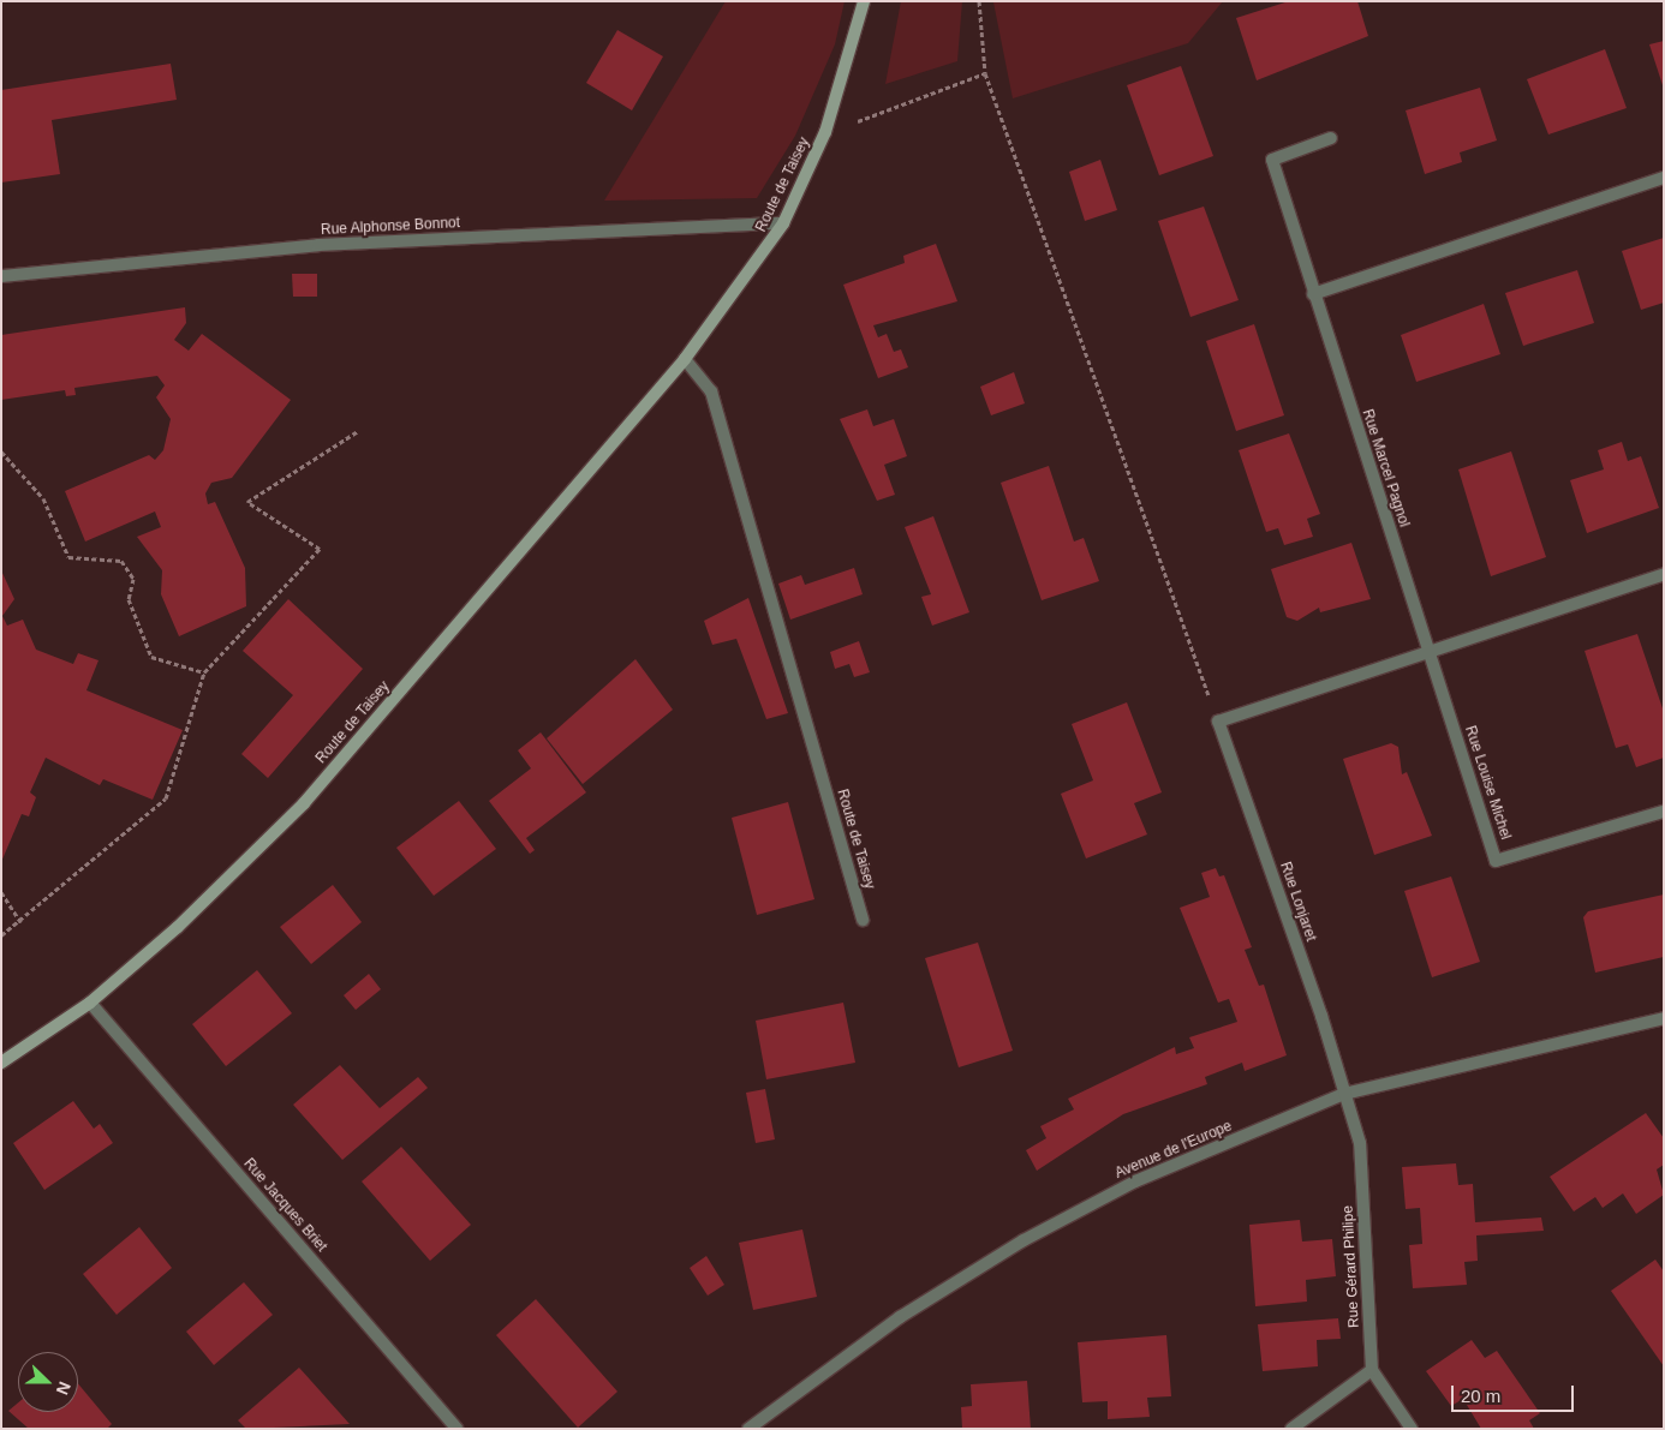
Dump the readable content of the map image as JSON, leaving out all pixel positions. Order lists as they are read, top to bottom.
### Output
{
  "streets": {
    "street": [
      "Route de Taisey",
      "Rue Alphonse Bonnot",
      "Rue Marcel Pagnol",
      "Rue Louise Michel",
      "Rue Lonjaret",
      "Avenue de l'Europe",
      "Rue Jacques Briet",
      "Rue Gérard Philipe"
    ]
  },
  "crossings": [
    ["Route de Taisey", "Rue Alphonse Bonnot"],
    ["Route de Taisey", "Rue Jacques Briet"],
    ["Rue Marcel Pagnol", "Rue Louise Michel"],
    ["Rue Lonjaret", "Avenue de l'Europe"],
    ["Rue Lonjaret", "Rue Gérard Philipe"],
    ["Avenue de l'Europe", "Rue Gérard Philipe"]
  ],
  "scale_bar": "20 m",
  "north": "right"
}
